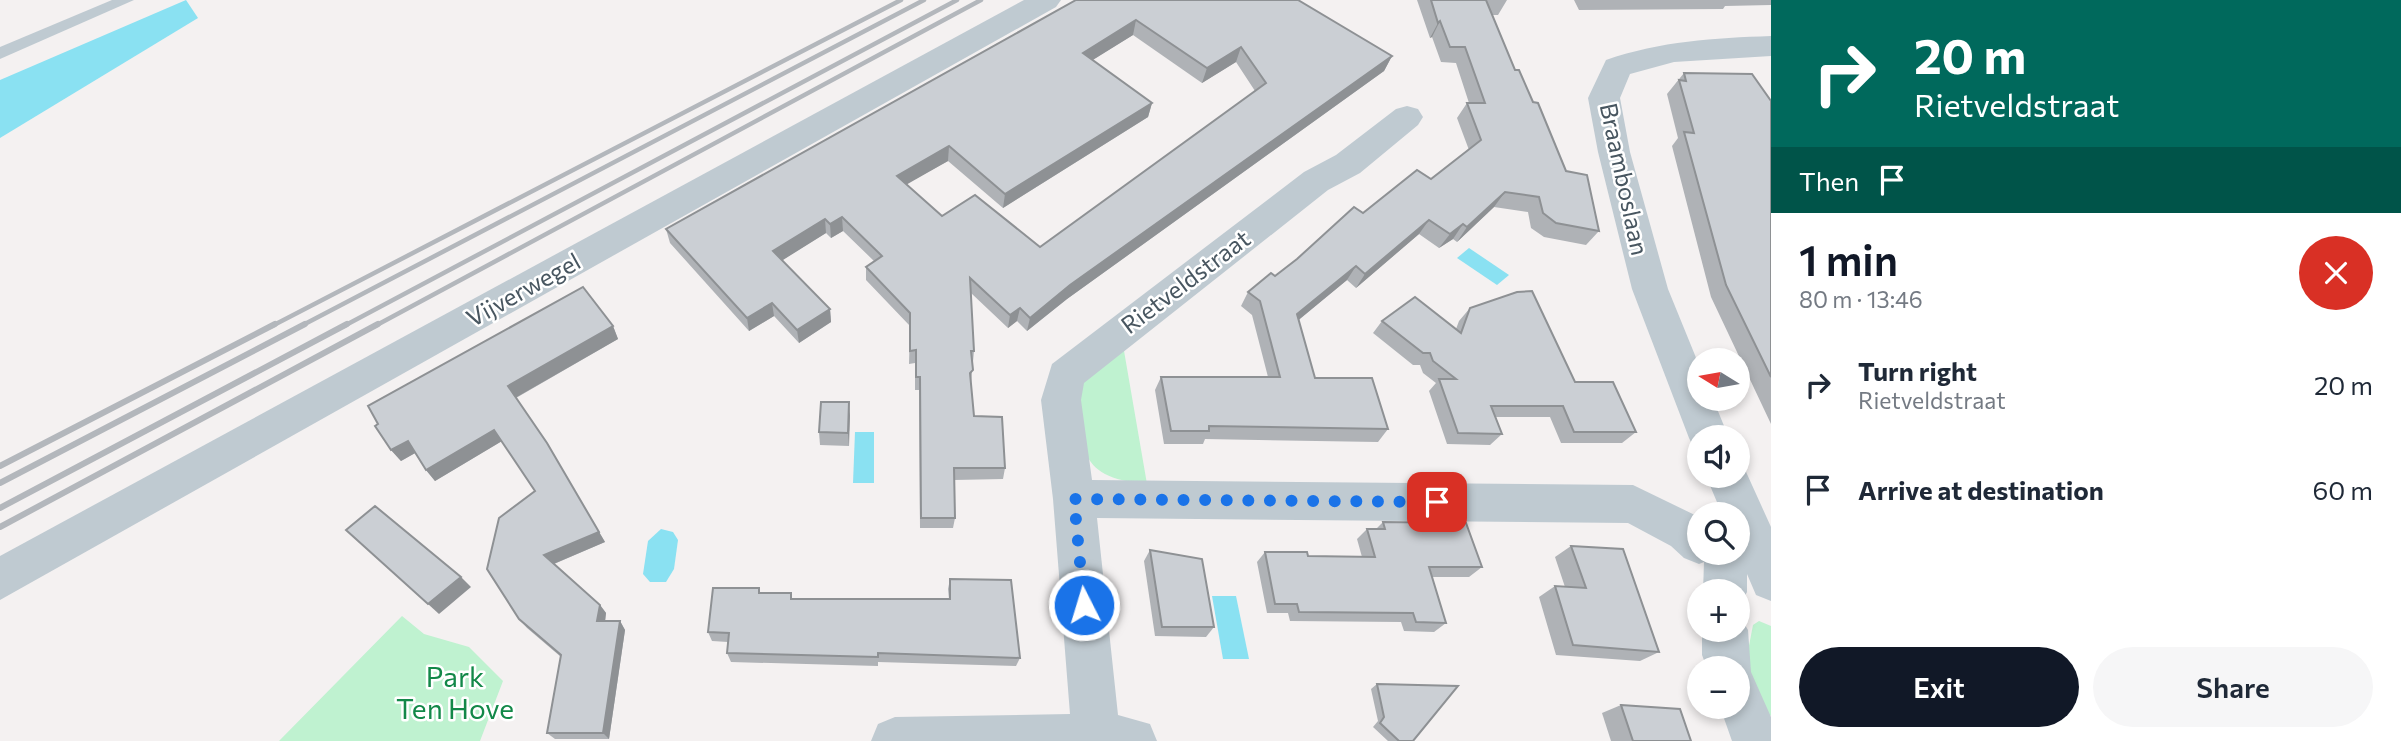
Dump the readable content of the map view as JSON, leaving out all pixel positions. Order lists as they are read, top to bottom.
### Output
{
  "streets": {
    "street": ["Braamboslaan", "Rietveldstraat", "Vijverwegel"]
  },
  "parks": ["Park Ten Hove"],
  "north": "left",
  "page": {
    "turn": ["20 m", "Rietveldstraat"],
    "then": "Then",
    "heading": ["1 min", "80 m · 13:46"],
    "list": [
      {
        "name": "Turn right",
        "note": "Rietveldstraat",
        "value": "20 m"
      },
      {
        "name": "Arrive at destination",
        "value": "60 m"
      }
    ],
    "map_buttons": ["+", "−"],
    "buttons": ["Exit", "Share"]
  }
}
